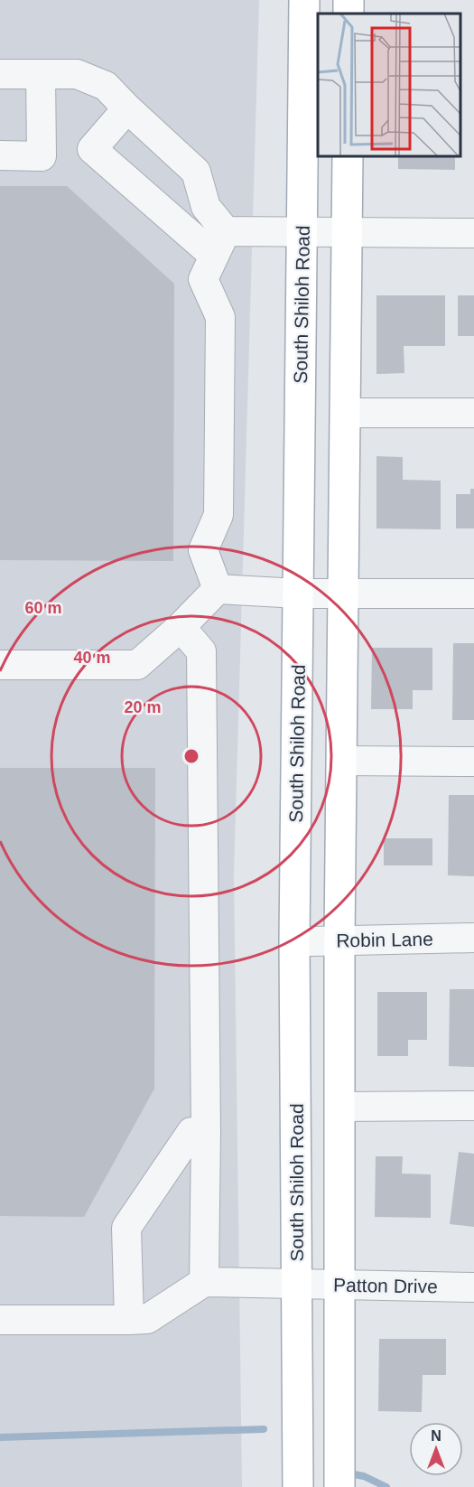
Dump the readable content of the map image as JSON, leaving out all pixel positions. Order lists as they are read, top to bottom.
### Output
{
  "streets": {
    "main road": ["South Shiloh Road"],
    "street": ["Robin Lane", "Patton Drive"]
  },
  "crossings": [
    ["South Shiloh Road", "Robin Lane"],
    ["South Shiloh Road", "Patton Drive"]
  ],
  "north": "top",
  "rings": ["60 m", "40 m", "20 m"]
}
